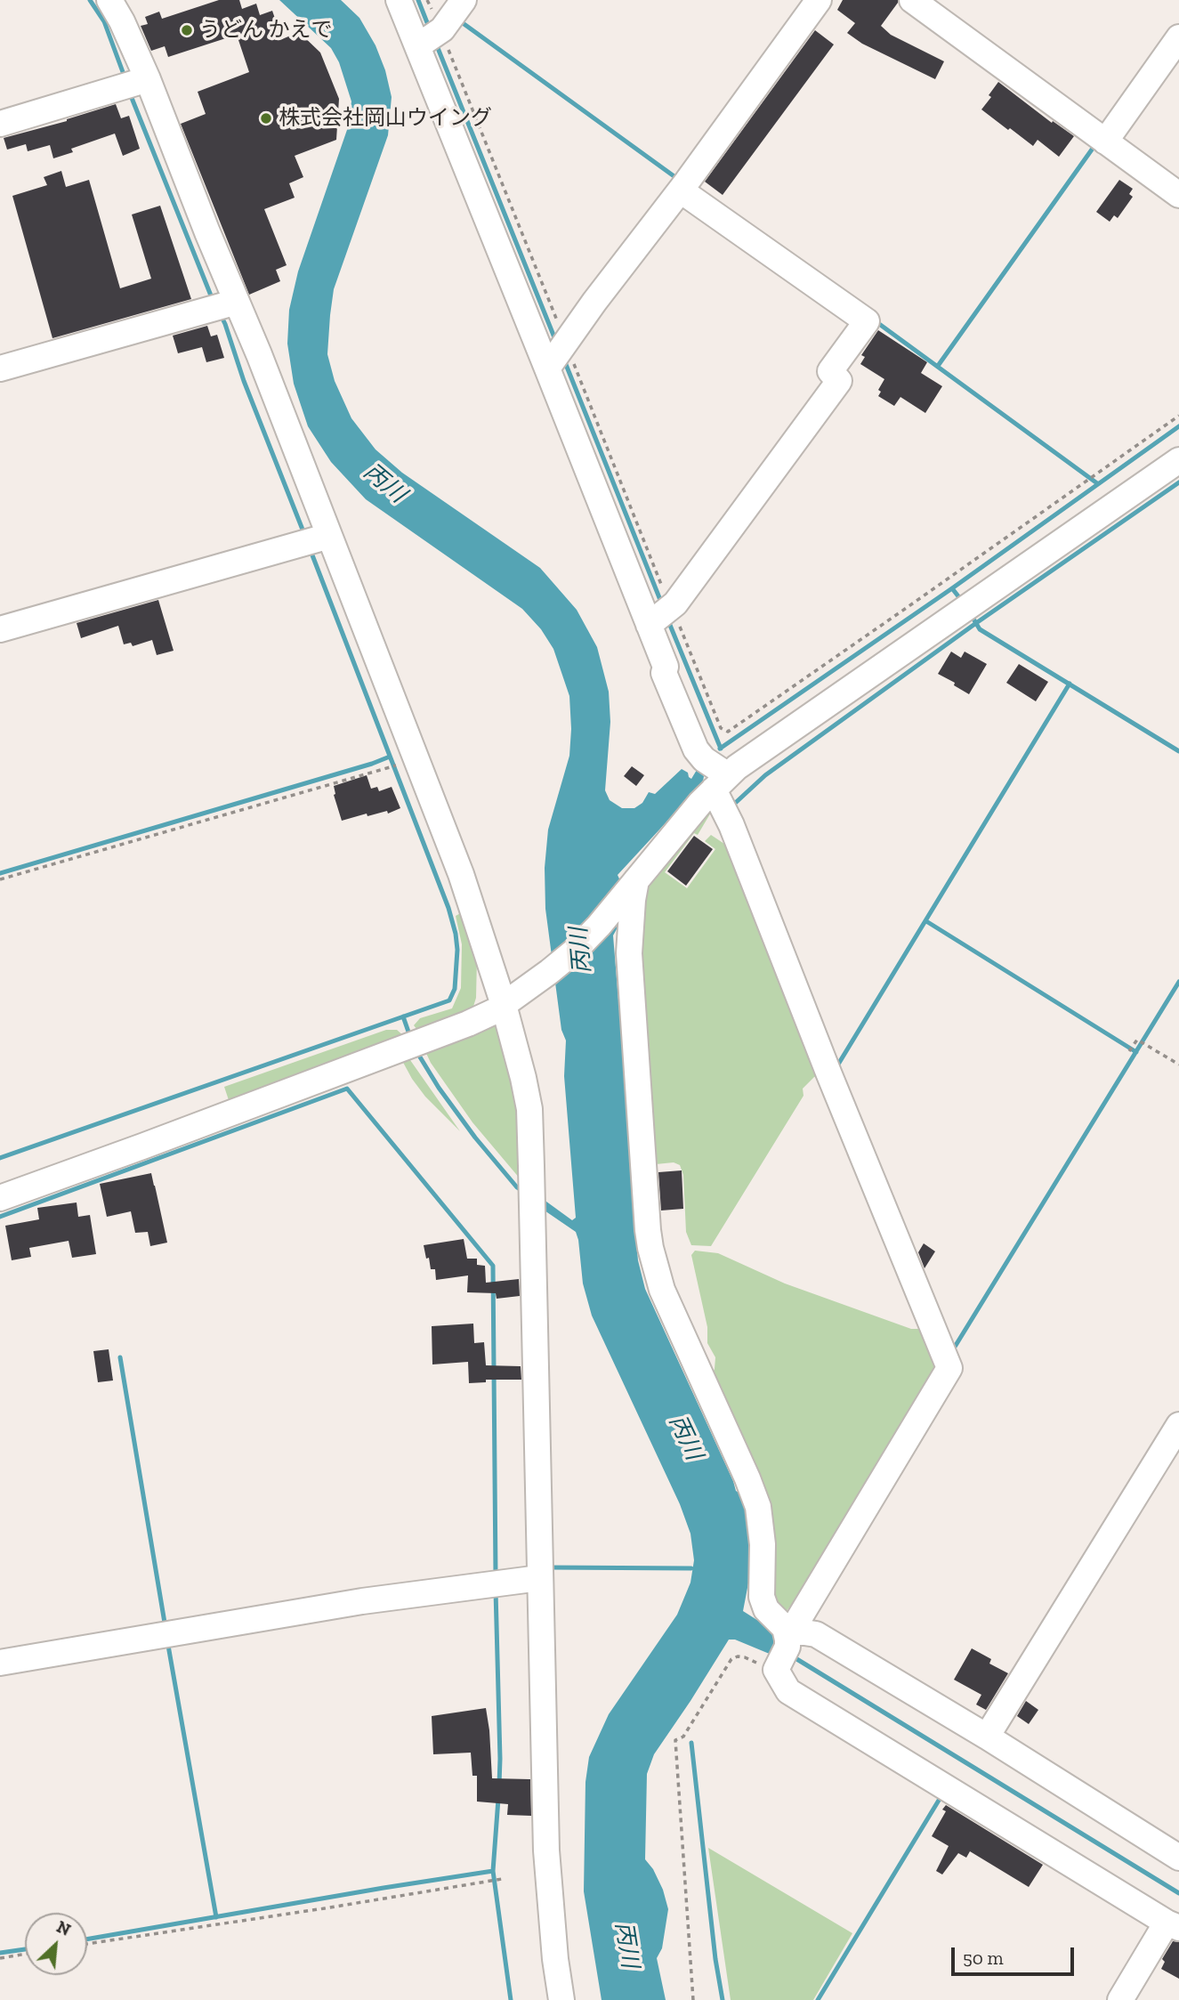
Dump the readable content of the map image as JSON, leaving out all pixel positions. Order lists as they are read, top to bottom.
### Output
{
  "water": ["丙川"],
  "places": ["うどん かえで", "株式会社岡山ウイング"],
  "scale_bar": "50 m",
  "north": "top right"
}
